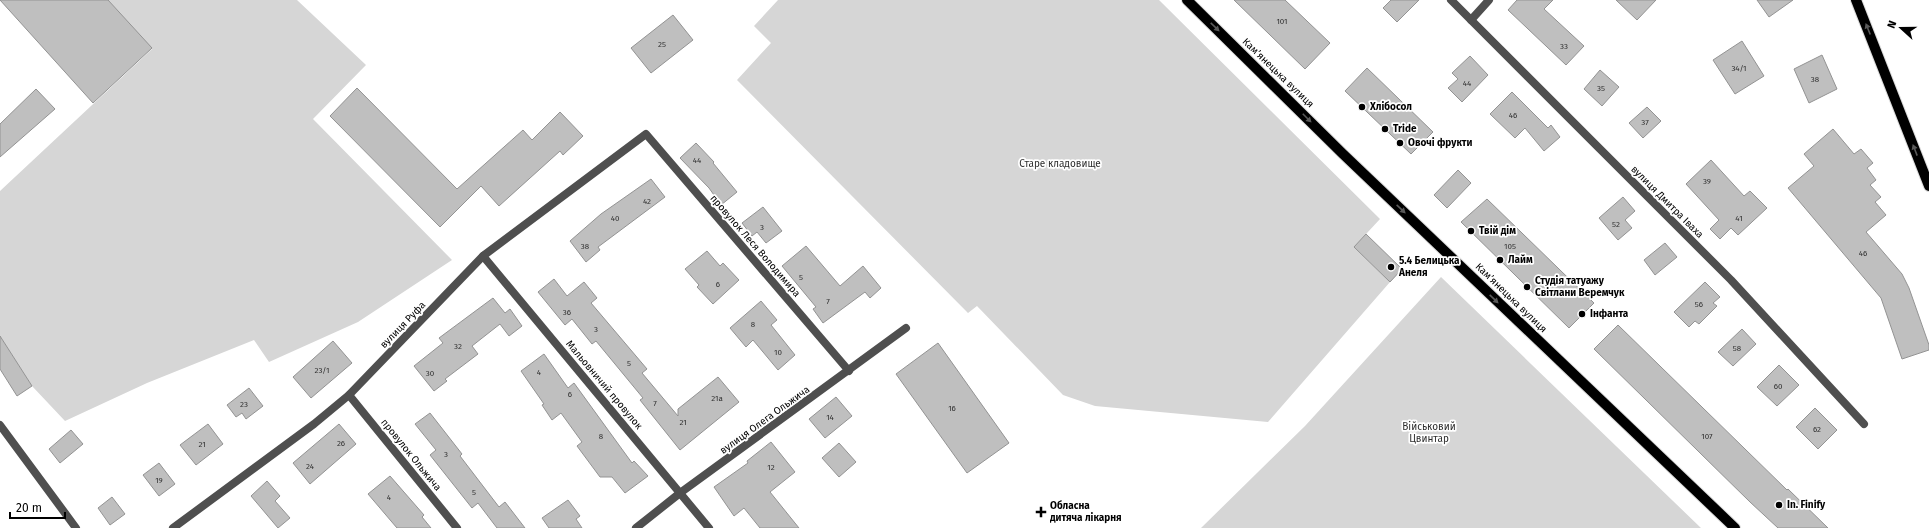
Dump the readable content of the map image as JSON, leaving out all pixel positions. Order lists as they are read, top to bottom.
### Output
{
  "streets": {
    "main road": ["Камʼянецька вулиця"],
    "street": [
      "вулиця Дмитра Іваха",
      "провулок Леся Володимира",
      "вулиця Руфа",
      "Мальовничий провулок",
      "вулиця Олега Ольжича",
      "провулок Ольжича"
    ]
  },
  "crossings": [
    ["провулок Леся Володимира", "вулиця Руфа"],
    ["провулок Леся Володимира", "вулиця Олега Ольжича"],
    ["вулиця Руфа", "Мальовничий провулок"],
    ["вулиця Руфа", "провулок Ольжича"],
    ["Мальовничий провулок", "вулиця Олега Ольжича"]
  ],
  "one_way": ["Камʼянецька вулиця"],
  "parks": ["Старе кладовище", "Військовий Цвинтар"],
  "places": {
    "other": [
      "Хлібосол",
      "Tride",
      "Овочі фрукти",
      "Твій дім",
      "Лайм",
      "5.4 Белицька Анеля",
      "Студія татуажу Світлани Веремчук",
      "Інфанта",
      "In. Finify"
    ],
    "health": ["Обласна дитяча лікарня"]
  },
  "house_numbers": [
    "101",
    "25",
    "33",
    "34/1",
    "38",
    "44",
    "35",
    "46",
    "37",
    "44",
    "39",
    "42",
    "40",
    "41",
    "52",
    "3",
    "38",
    "105",
    "46",
    "5",
    "6",
    "7",
    "56",
    "36",
    "8",
    "3",
    "32",
    "58",
    "10",
    "5",
    "23/1",
    "4",
    "30",
    "60",
    "6",
    "21а",
    "7",
    "23",
    "16",
    "14",
    "21",
    "62",
    "8",
    "107",
    "26",
    "21",
    "3",
    "24",
    "12",
    "19",
    "5",
    "4"
  ],
  "scale_bar": "20 m",
  "north": "left"
}
